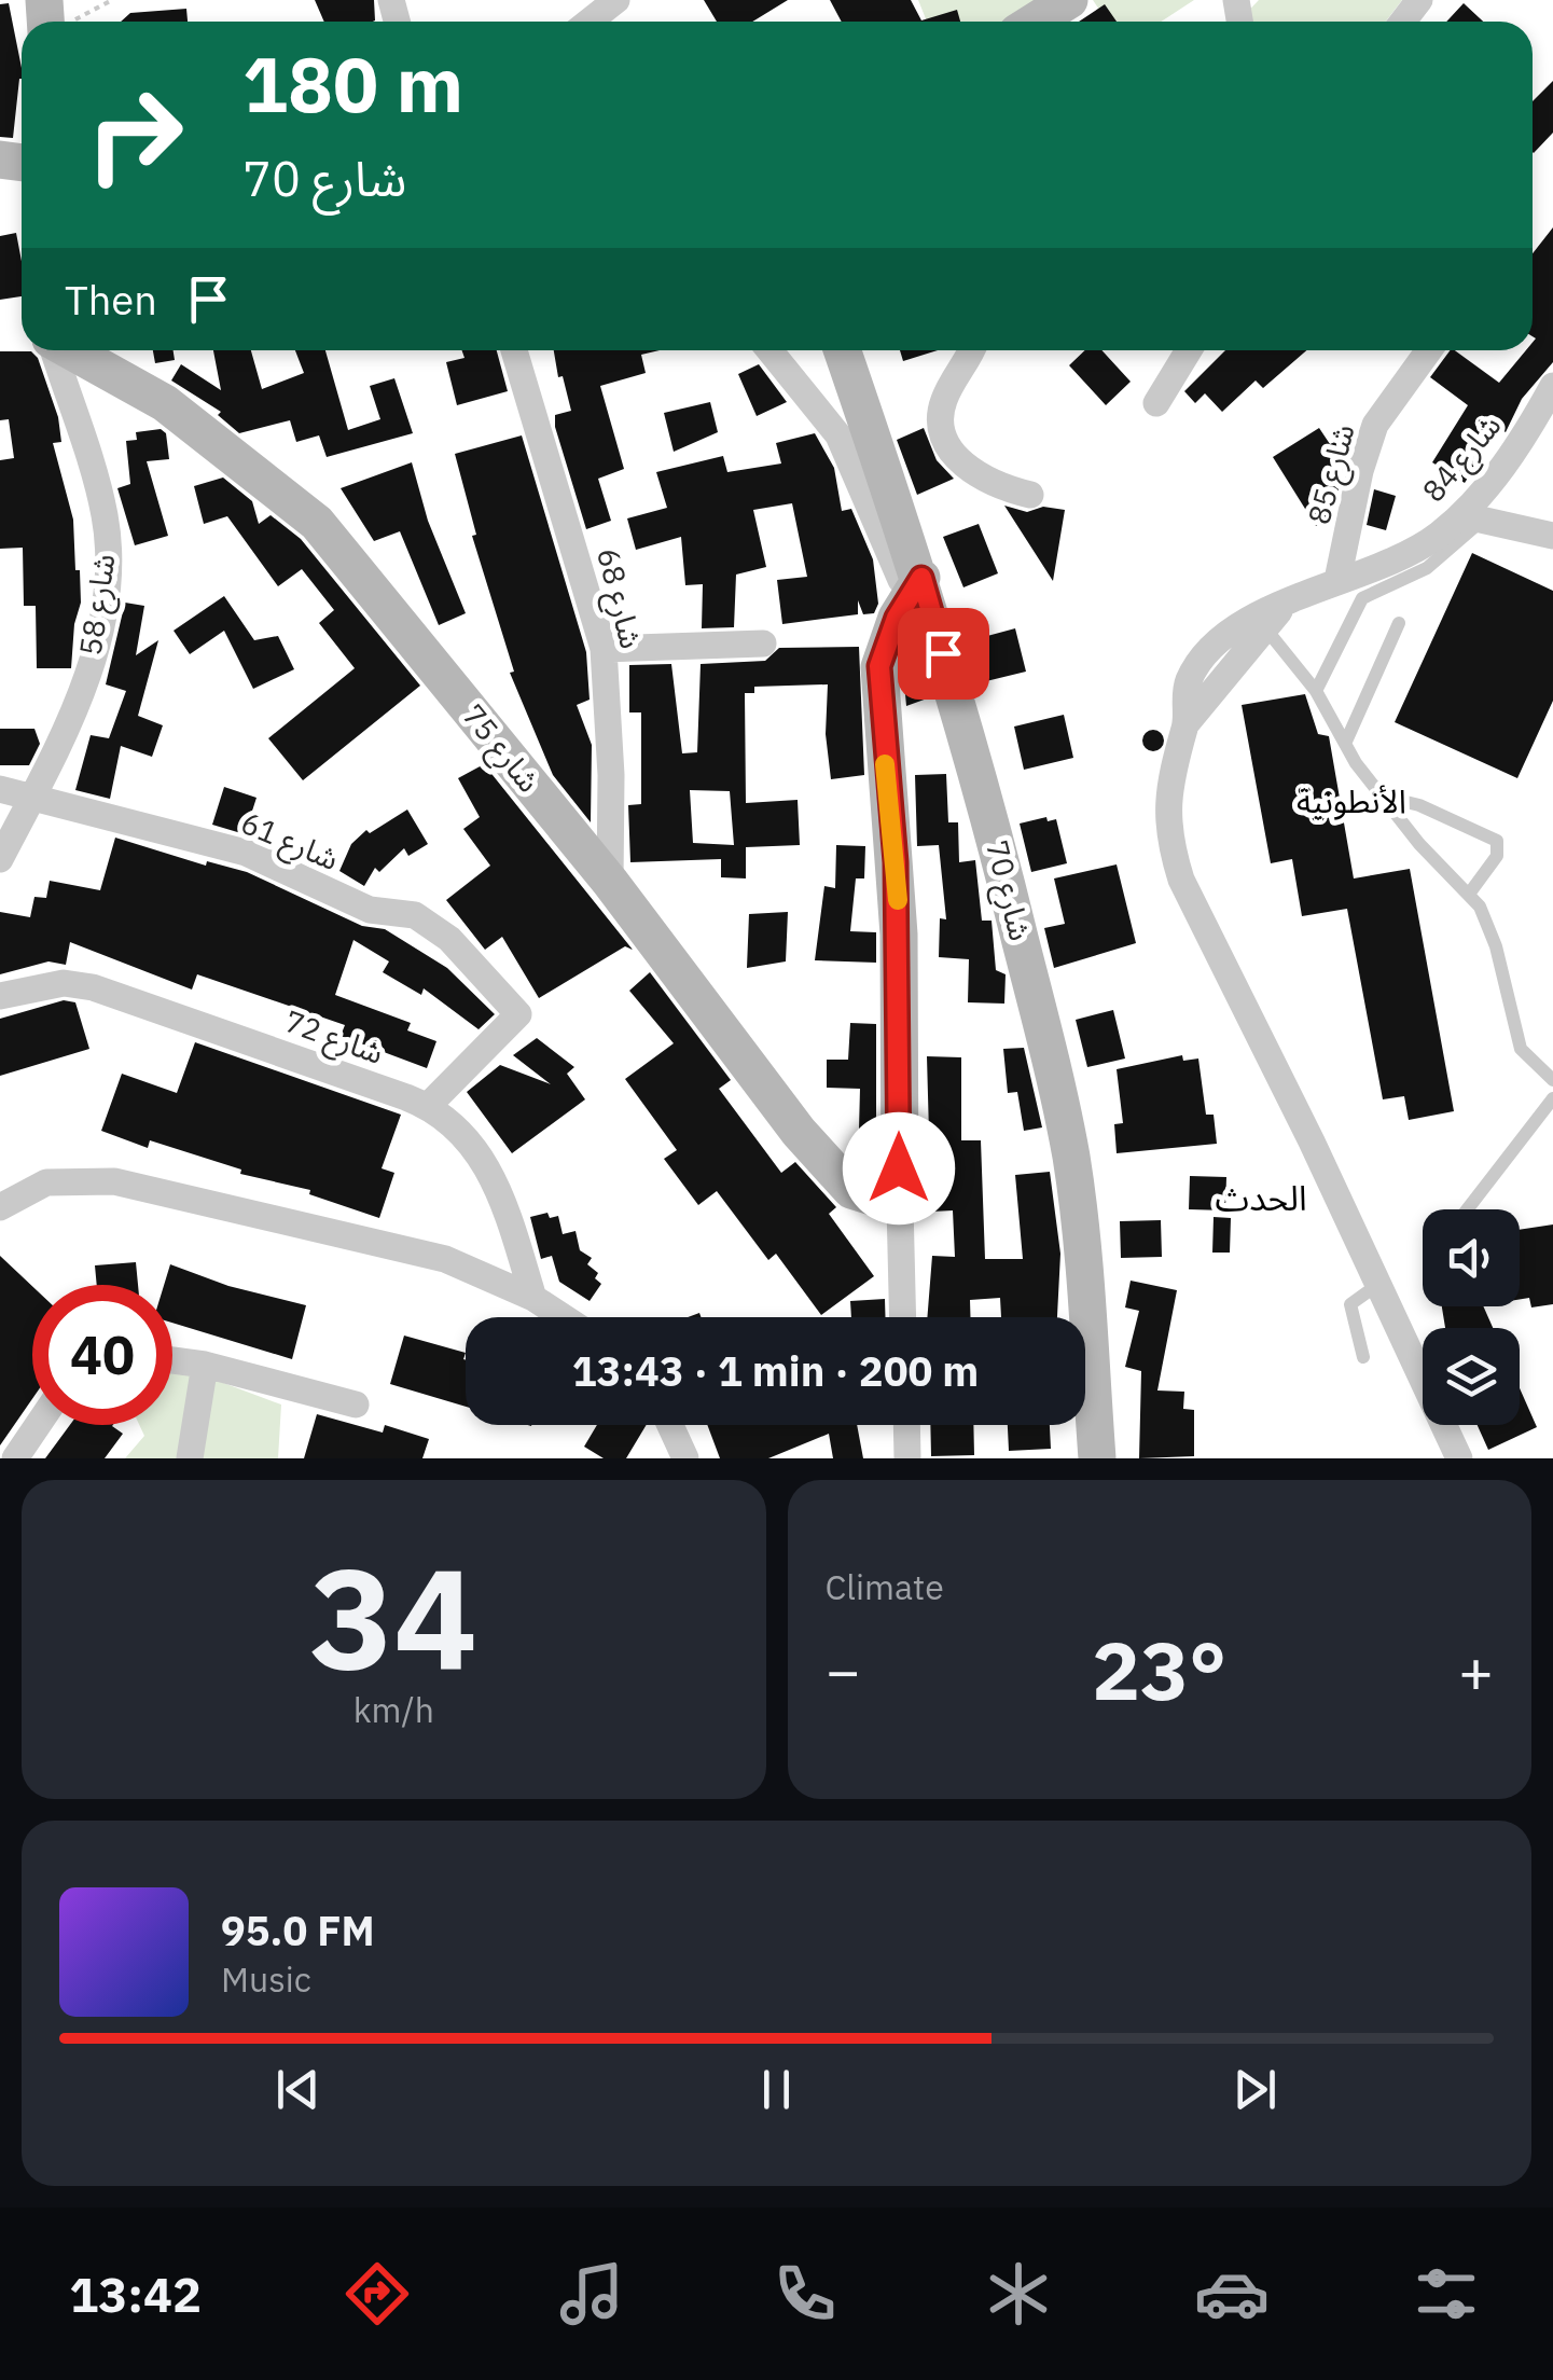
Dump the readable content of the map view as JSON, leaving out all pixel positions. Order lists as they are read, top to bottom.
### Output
{
  "streets": {
    "street": [
      "شارع 84",
      "شارع 85",
      "شارع 68",
      "شارع 58",
      "شارع 75",
      "شارع 61",
      "شارع 70",
      "شارع 72"
    ]
  },
  "crossings": [
    ["شارع 84", "شارع 85"],
    ["شارع 68", "شارع 75"],
    ["شارع 58", "شارع 61"],
    ["شارع 61", "شارع 72"]
  ],
  "districts": ["الأنطونية", "الحدث"],
  "page": {
    "turn": ["180 m", "شارع 70"],
    "then": "Then",
    "limit": "40",
    "trip": "13:43 · 1 min · 200 m",
    "tile": [
      ["34", "km/h"],
      "Climate"
    ],
    "heat": ["−", "23°", "+"],
    "song": ["95.0 FM", "Music"],
    "tabs": "13:42"
  }
}
